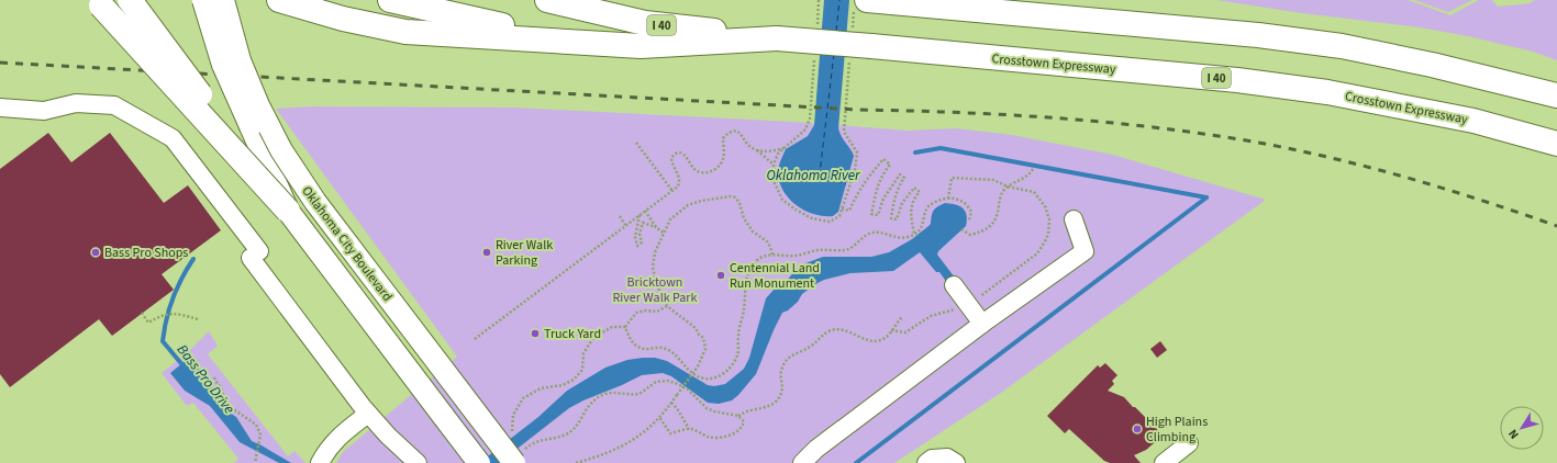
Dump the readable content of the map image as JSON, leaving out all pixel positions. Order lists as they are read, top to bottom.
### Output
{
  "streets": {
    "highway": ["I 40", "Crosstown Expressway"],
    "main road": ["Oklahoma City Boulevard"]
  },
  "water": ["Oklahoma River", "Bass Pro Drive"],
  "parks": ["Bricktown River Walk Park"],
  "places": [
    "Bass Pro Shops",
    "River Walk Parking",
    "Centennial Land Run Monument",
    "Truck Yard",
    "High Plains Climbing"
  ],
  "north": "bottom left"
}
